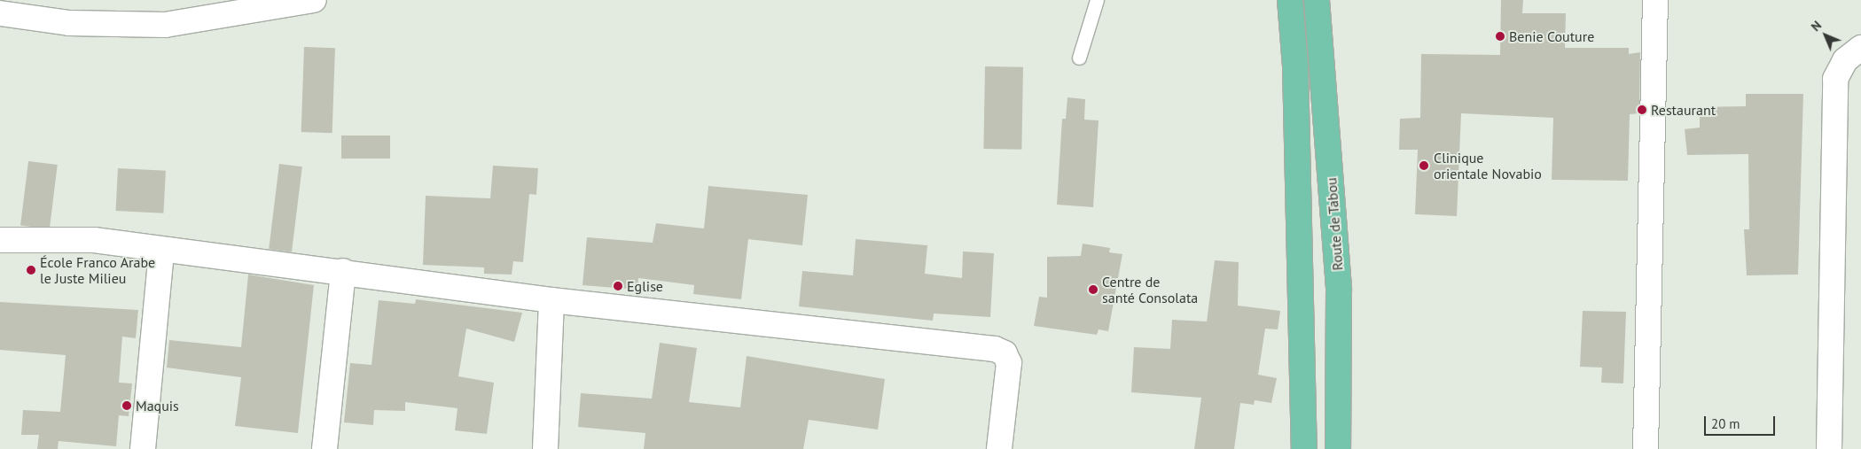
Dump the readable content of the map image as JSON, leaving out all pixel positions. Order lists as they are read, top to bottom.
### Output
{
  "streets": {
    "main road": ["Route de Tabou"]
  },
  "places": [
    "Benie Couture",
    "Restaurant",
    "Clinique orientale Novabio",
    "École Franco Arabe le Juste Milieu",
    "Eglise",
    "Centre de santé Consolata",
    "Maquis"
  ],
  "scale_bar": "20 m",
  "north": "top left"
}
